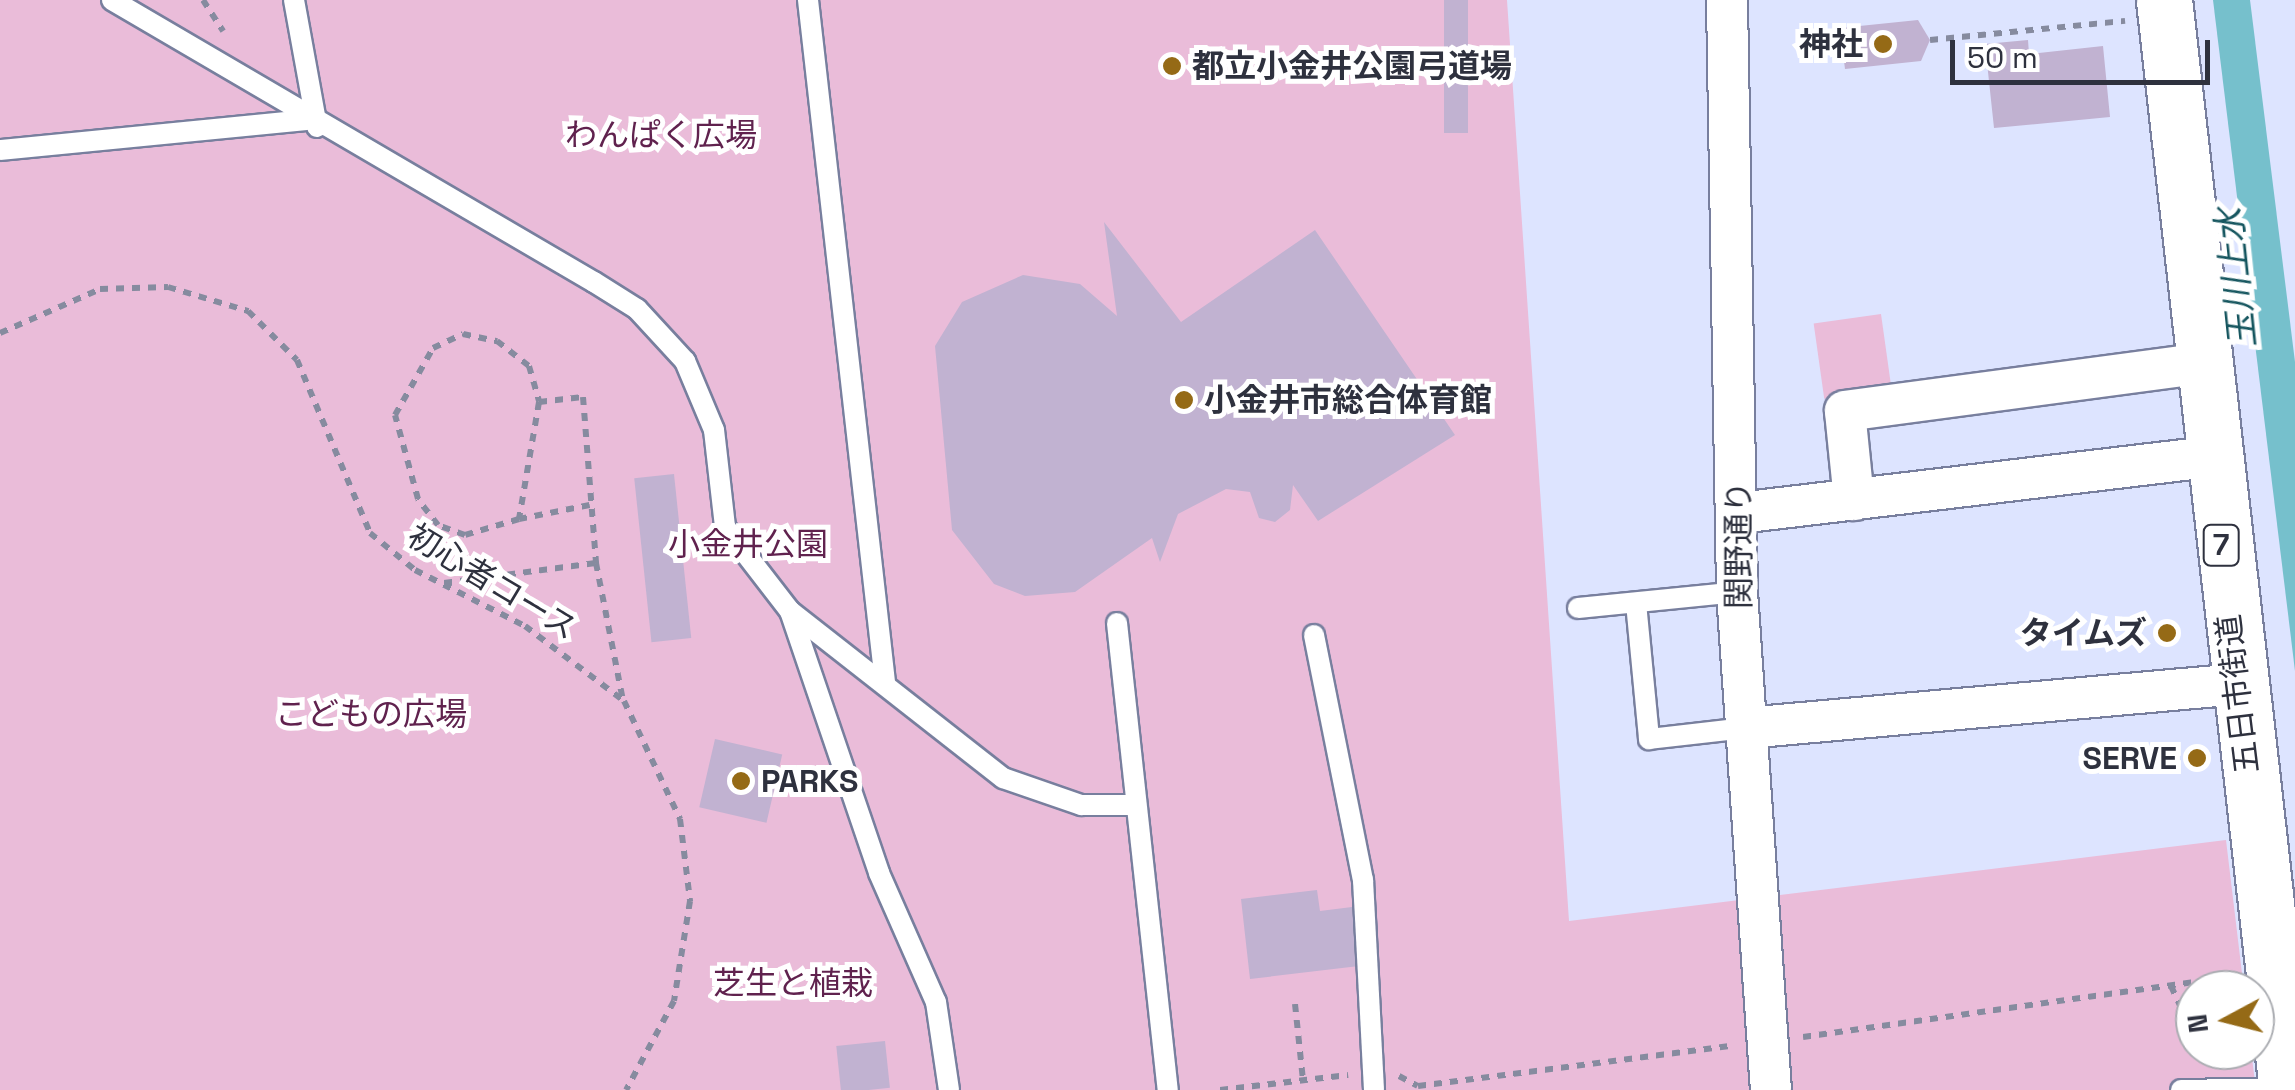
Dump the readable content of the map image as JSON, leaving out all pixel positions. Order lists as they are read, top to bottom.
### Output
{
  "streets": {
    "main road": ["7", "五日市街道"],
    "street": ["関野通り"],
    "path": ["初心者コース"]
  },
  "water": ["玉川上水"],
  "parks": [
    "わんぱく広場",
    "小金井公園",
    "こどもの広場",
    "芝生と植栽"
  ],
  "places": [
    "神社",
    "都立小金井公園弓道場",
    "小金井市総合体育館",
    "タイムズ",
    "SERVE",
    "PARKS"
  ],
  "scale_bar": "50 m",
  "north": "left"
}
